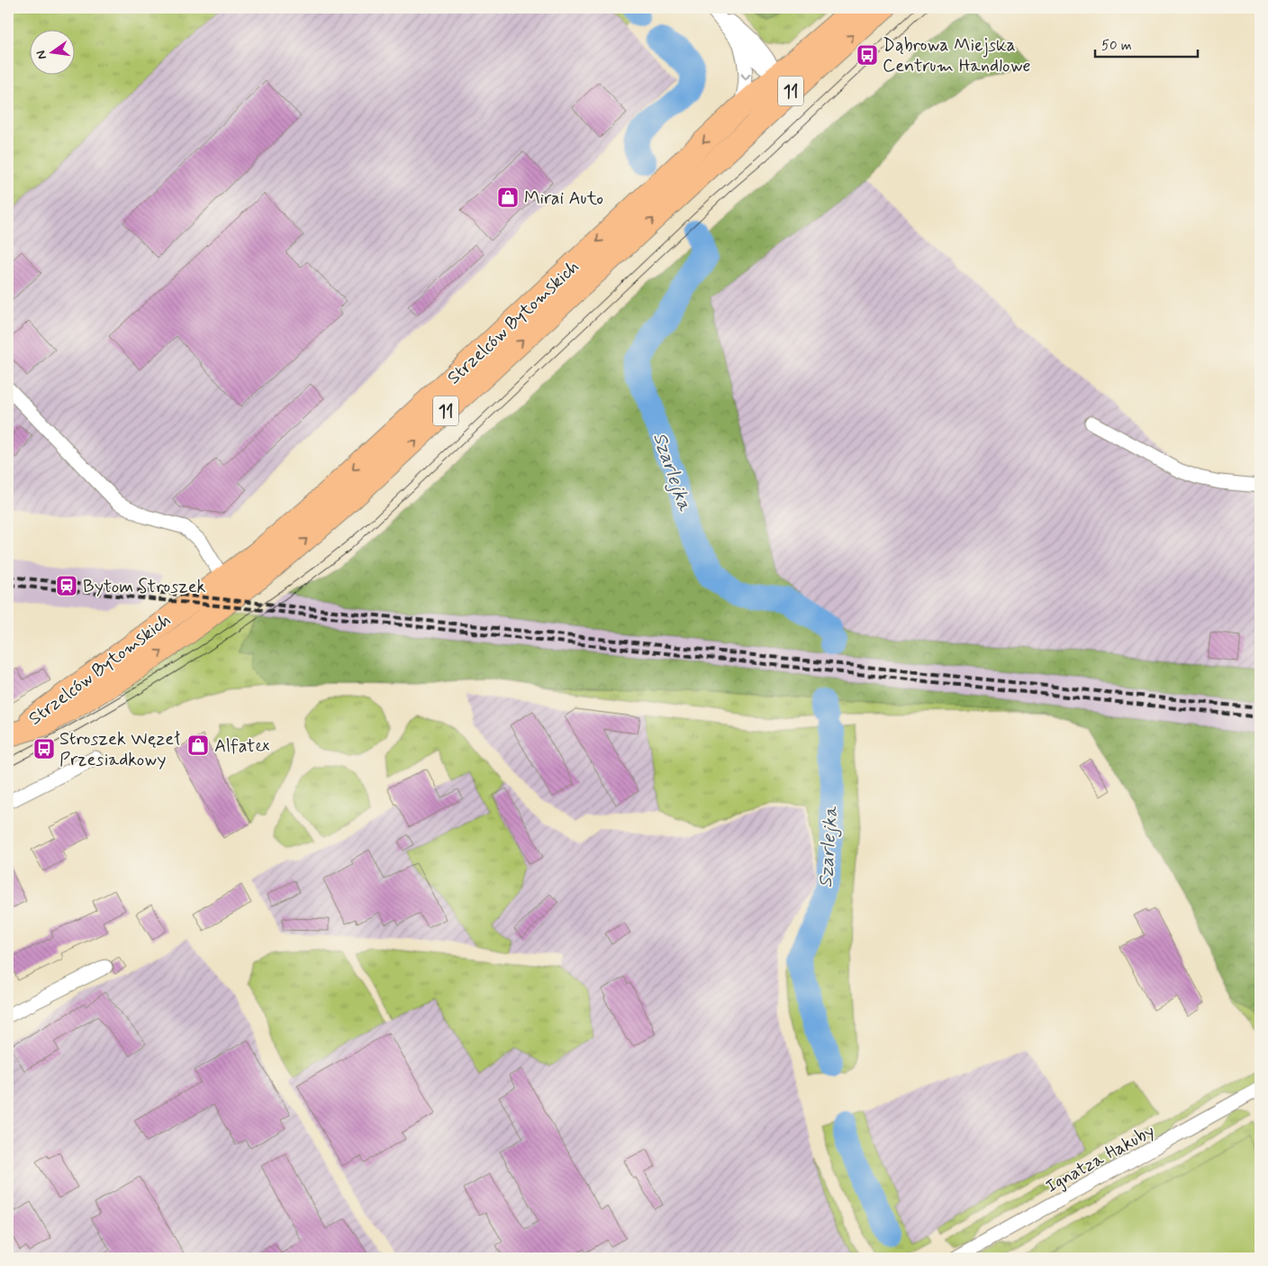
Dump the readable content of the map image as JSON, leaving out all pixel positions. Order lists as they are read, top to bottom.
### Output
{
  "streets": {
    "highway": ["11", "Strzelców Bytomskich"],
    "street": ["Ignatza Hakuby"]
  },
  "crossings": [
    ["11", "Strzelców Bytomskich"]
  ],
  "water": ["Szarlejka"],
  "places": {
    "bus stop": ["Dąbrowa Miejska Centrum Handlowe", "Stroszek Węzeł Przesiadkowy"],
    "shop": ["Mirai Auto", "Alfatex"],
    "station": ["Bytom Stroszek"]
  },
  "scale_bar": "50 m",
  "north": "left"
}
